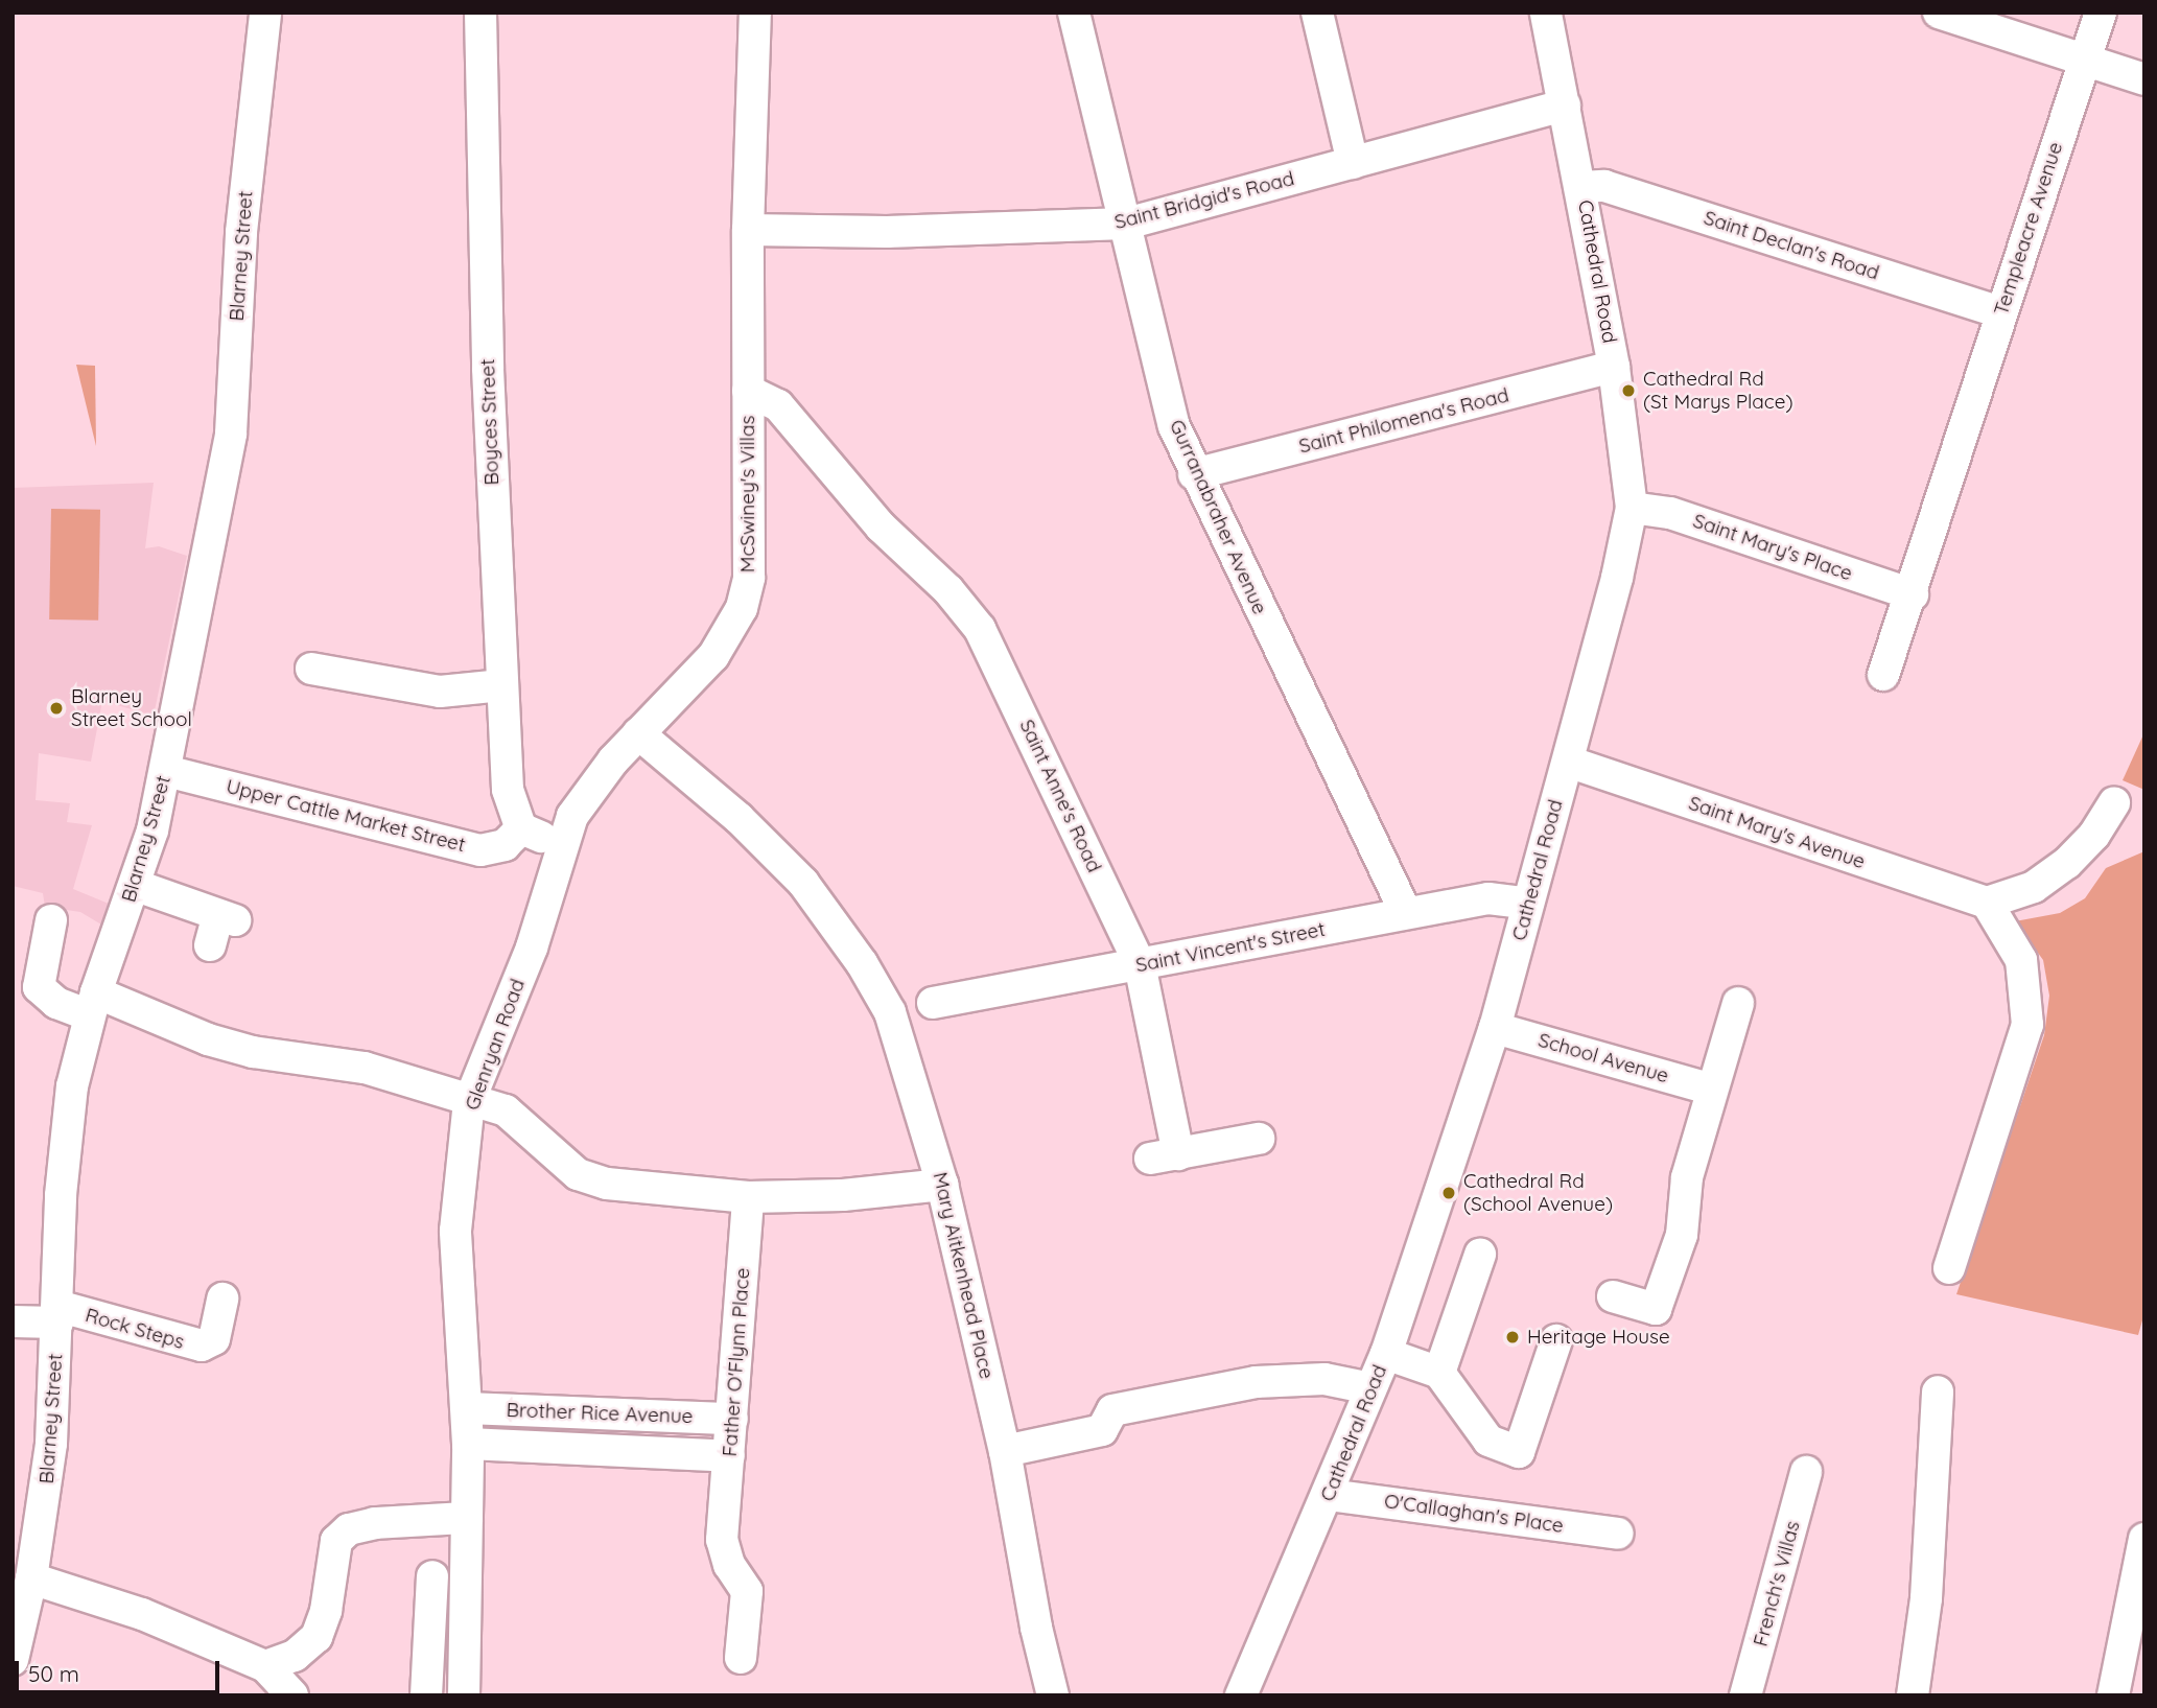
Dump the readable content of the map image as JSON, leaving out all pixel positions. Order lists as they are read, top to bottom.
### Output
{
  "streets": {
    "street": [
      "Saint Bridgid's Road",
      "Templeacre Avenue",
      "Saint Declan's Road",
      "Blarney Street",
      "Cathedral Road",
      "Saint Philomena's Road",
      "Boyces Street",
      "McSwiney's Villas",
      "Gurranabraher Avenue",
      "Saint Mary's Place",
      "Saint Anne's Road",
      "Upper Cattle Market Street",
      "Saint Mary's Avenue",
      "Saint Vincent's Street",
      "Glenryan Road",
      "School Avenue",
      "Mary Aitkenhead Place",
      "Rock Steps",
      "Father O'Flynn Place",
      "Brother Rice Avenue",
      "O'Callaghan's Place",
      "French's Villas"
    ]
  },
  "crossings": [
    ["Saint Bridgid's Road", "Cathedral Road"],
    ["Saint Bridgid's Road", "McSwiney's Villas"],
    ["Saint Bridgid's Road", "Gurranabraher Avenue"],
    ["Templeacre Avenue", "Saint Declan's Road"],
    ["Templeacre Avenue", "Saint Mary's Place"],
    ["Saint Declan's Road", "Cathedral Road"],
    ["Blarney Street", "Upper Cattle Market Street"],
    ["Blarney Street", "Rock Steps"],
    ["Cathedral Road", "Saint Philomena's Road"],
    ["Cathedral Road", "Saint Mary's Place"],
    ["Cathedral Road", "Saint Mary's Avenue"],
    ["Cathedral Road", "Saint Vincent's Street"],
    ["Cathedral Road", "School Avenue"],
    ["Cathedral Road", "O'Callaghan's Place"],
    ["Saint Philomena's Road", "Gurranabraher Avenue"],
    ["Boyces Street", "Upper Cattle Market Street"],
    ["McSwiney's Villas", "Saint Anne's Road"],
    ["McSwiney's Villas", "Glenryan Road"],
    ["McSwiney's Villas", "Mary Aitkenhead Place"],
    ["Gurranabraher Avenue", "Saint Vincent's Street"],
    ["Saint Anne's Road", "Saint Vincent's Street"],
    ["Glenryan Road", "Mary Aitkenhead Place"],
    ["Glenryan Road", "Brother Rice Avenue"],
    ["Father O'Flynn Place", "Brother Rice Avenue"]
  ],
  "places": [
    "Cathedral Rd (St Marys Place)",
    "Blarney Street School",
    "Cathedral Rd (School Avenue)",
    "Heritage House"
  ],
  "scale_bar": "50 m"
}
